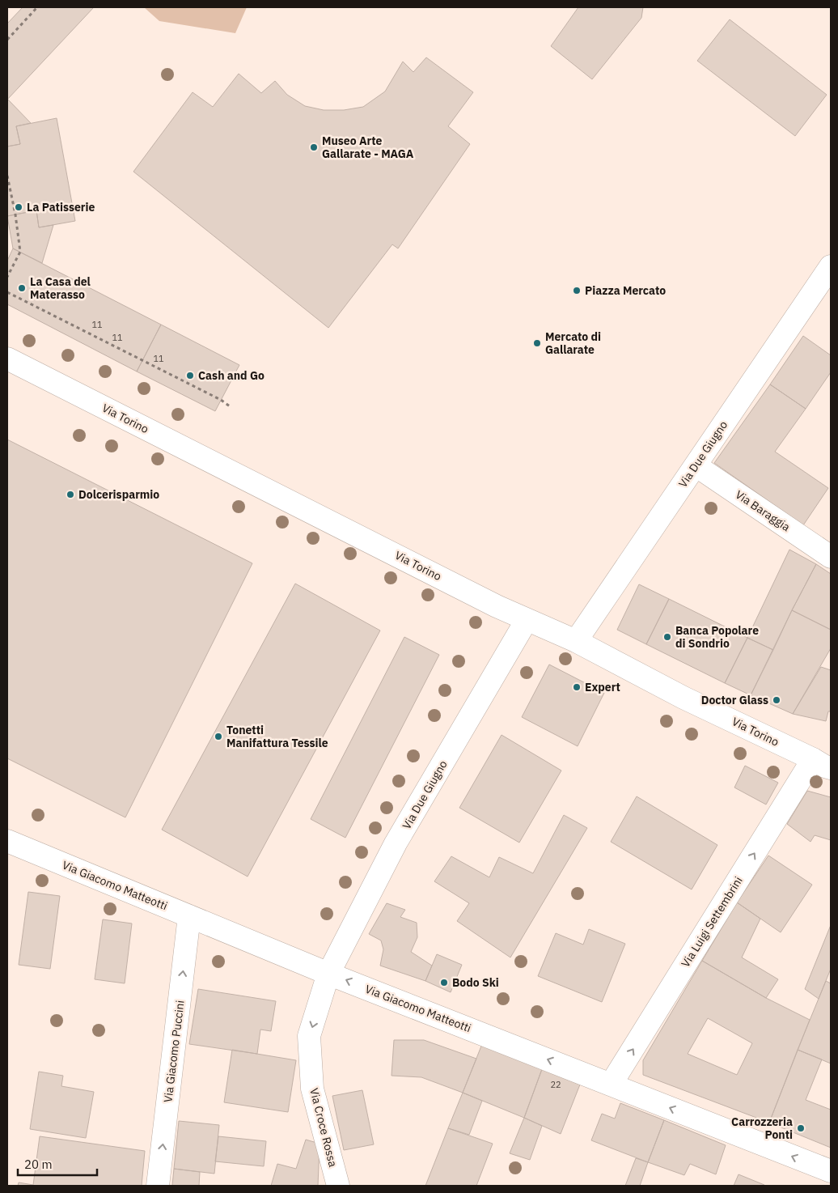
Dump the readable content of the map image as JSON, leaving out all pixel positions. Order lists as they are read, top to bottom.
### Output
{
  "streets": {
    "street": [
      "Via Torino",
      "Via Due Giugno",
      "Via Baraggia",
      "Via Giacomo Matteotti",
      "Via Luigi Settembrini",
      "Via Giacomo Puccini",
      "Via Croce Rossa"
    ]
  },
  "crossings": [
    ["Via Torino", "Via Due Giugno"],
    ["Via Torino", "Via Luigi Settembrini"],
    ["Via Due Giugno", "Via Baraggia"],
    ["Via Due Giugno", "Via Giacomo Matteotti"],
    ["Via Due Giugno", "Via Croce Rossa"],
    ["Via Giacomo Matteotti", "Via Luigi Settembrini"],
    ["Via Giacomo Matteotti", "Via Giacomo Puccini"],
    ["Via Giacomo Matteotti", "Via Croce Rossa"]
  ],
  "one_way": [
    "Via Giacomo Matteotti",
    "Via Luigi Settembrini",
    "Via Giacomo Puccini",
    "Via Croce Rossa"
  ],
  "places": [
    "Museo Arte Gallarate - MAGA",
    "La Patisserie",
    "La Casa del Materasso",
    "Piazza Mercato",
    "Mercato di Gallarate",
    "Cash and Go",
    "Dolcerisparmio",
    "Banca Popolare di Sondrio",
    "Expert",
    "Doctor Glass",
    "Tonetti Manifattura Tessile",
    "Bodo Ski",
    "Carrozzeria Ponti"
  ],
  "house_numbers": [
    "11",
    "11",
    "11",
    "22"
  ],
  "scale_bar": "20 m"
}
